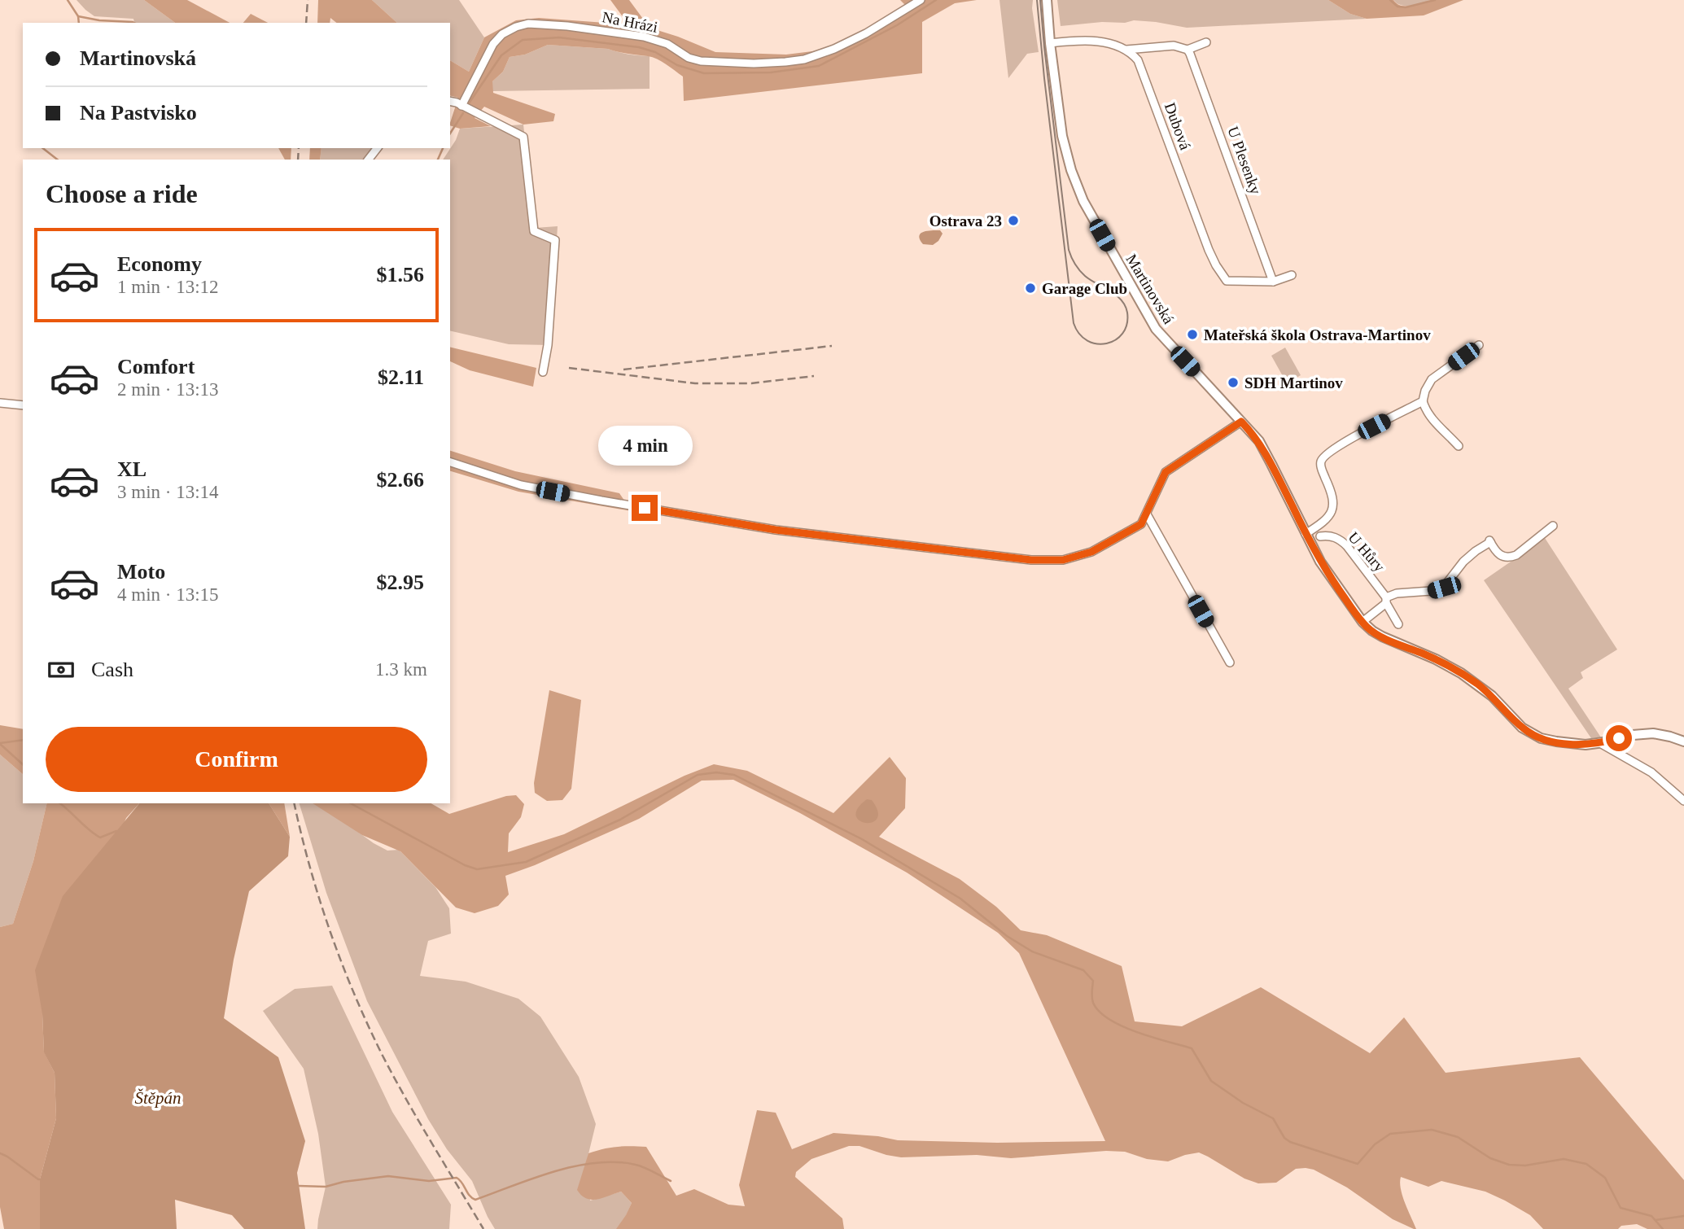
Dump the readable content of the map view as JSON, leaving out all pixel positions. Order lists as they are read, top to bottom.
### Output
{
  "streets": {
    "street": [
      "Na Hrázi",
      "Dubová",
      "U Plesenky",
      "Martinovská",
      "U Hůry"
    ]
  },
  "crossings": [
    ["Dubová", "U Plesenky"]
  ],
  "water": ["Štěpán"],
  "places": [
    "Ostrava 23",
    "Garage Club",
    "Mateřská škola Ostrava-Martinov",
    "SDH Martinov"
  ],
  "page": {
    "banner": ["Martinovská", "Na Pastvisko"],
    "heading": "Choose a ride",
    "list": [
      {
        "name": "Economy",
        "note": "1 min · 13:12",
        "value": "$1.56"
      },
      {
        "name": "Comfort",
        "note": "2 min · 13:13",
        "value": "$2.11"
      },
      {
        "name": "XL",
        "note": "3 min · 13:14",
        "value": "$2.66"
      },
      {
        "name": "Moto",
        "note": "4 min · 13:15",
        "value": "$2.95"
      }
    ],
    "bubble": "4 min",
    "pay": ["Cash", "1.3 km"],
    "buttons": "Confirm"
  }
}
